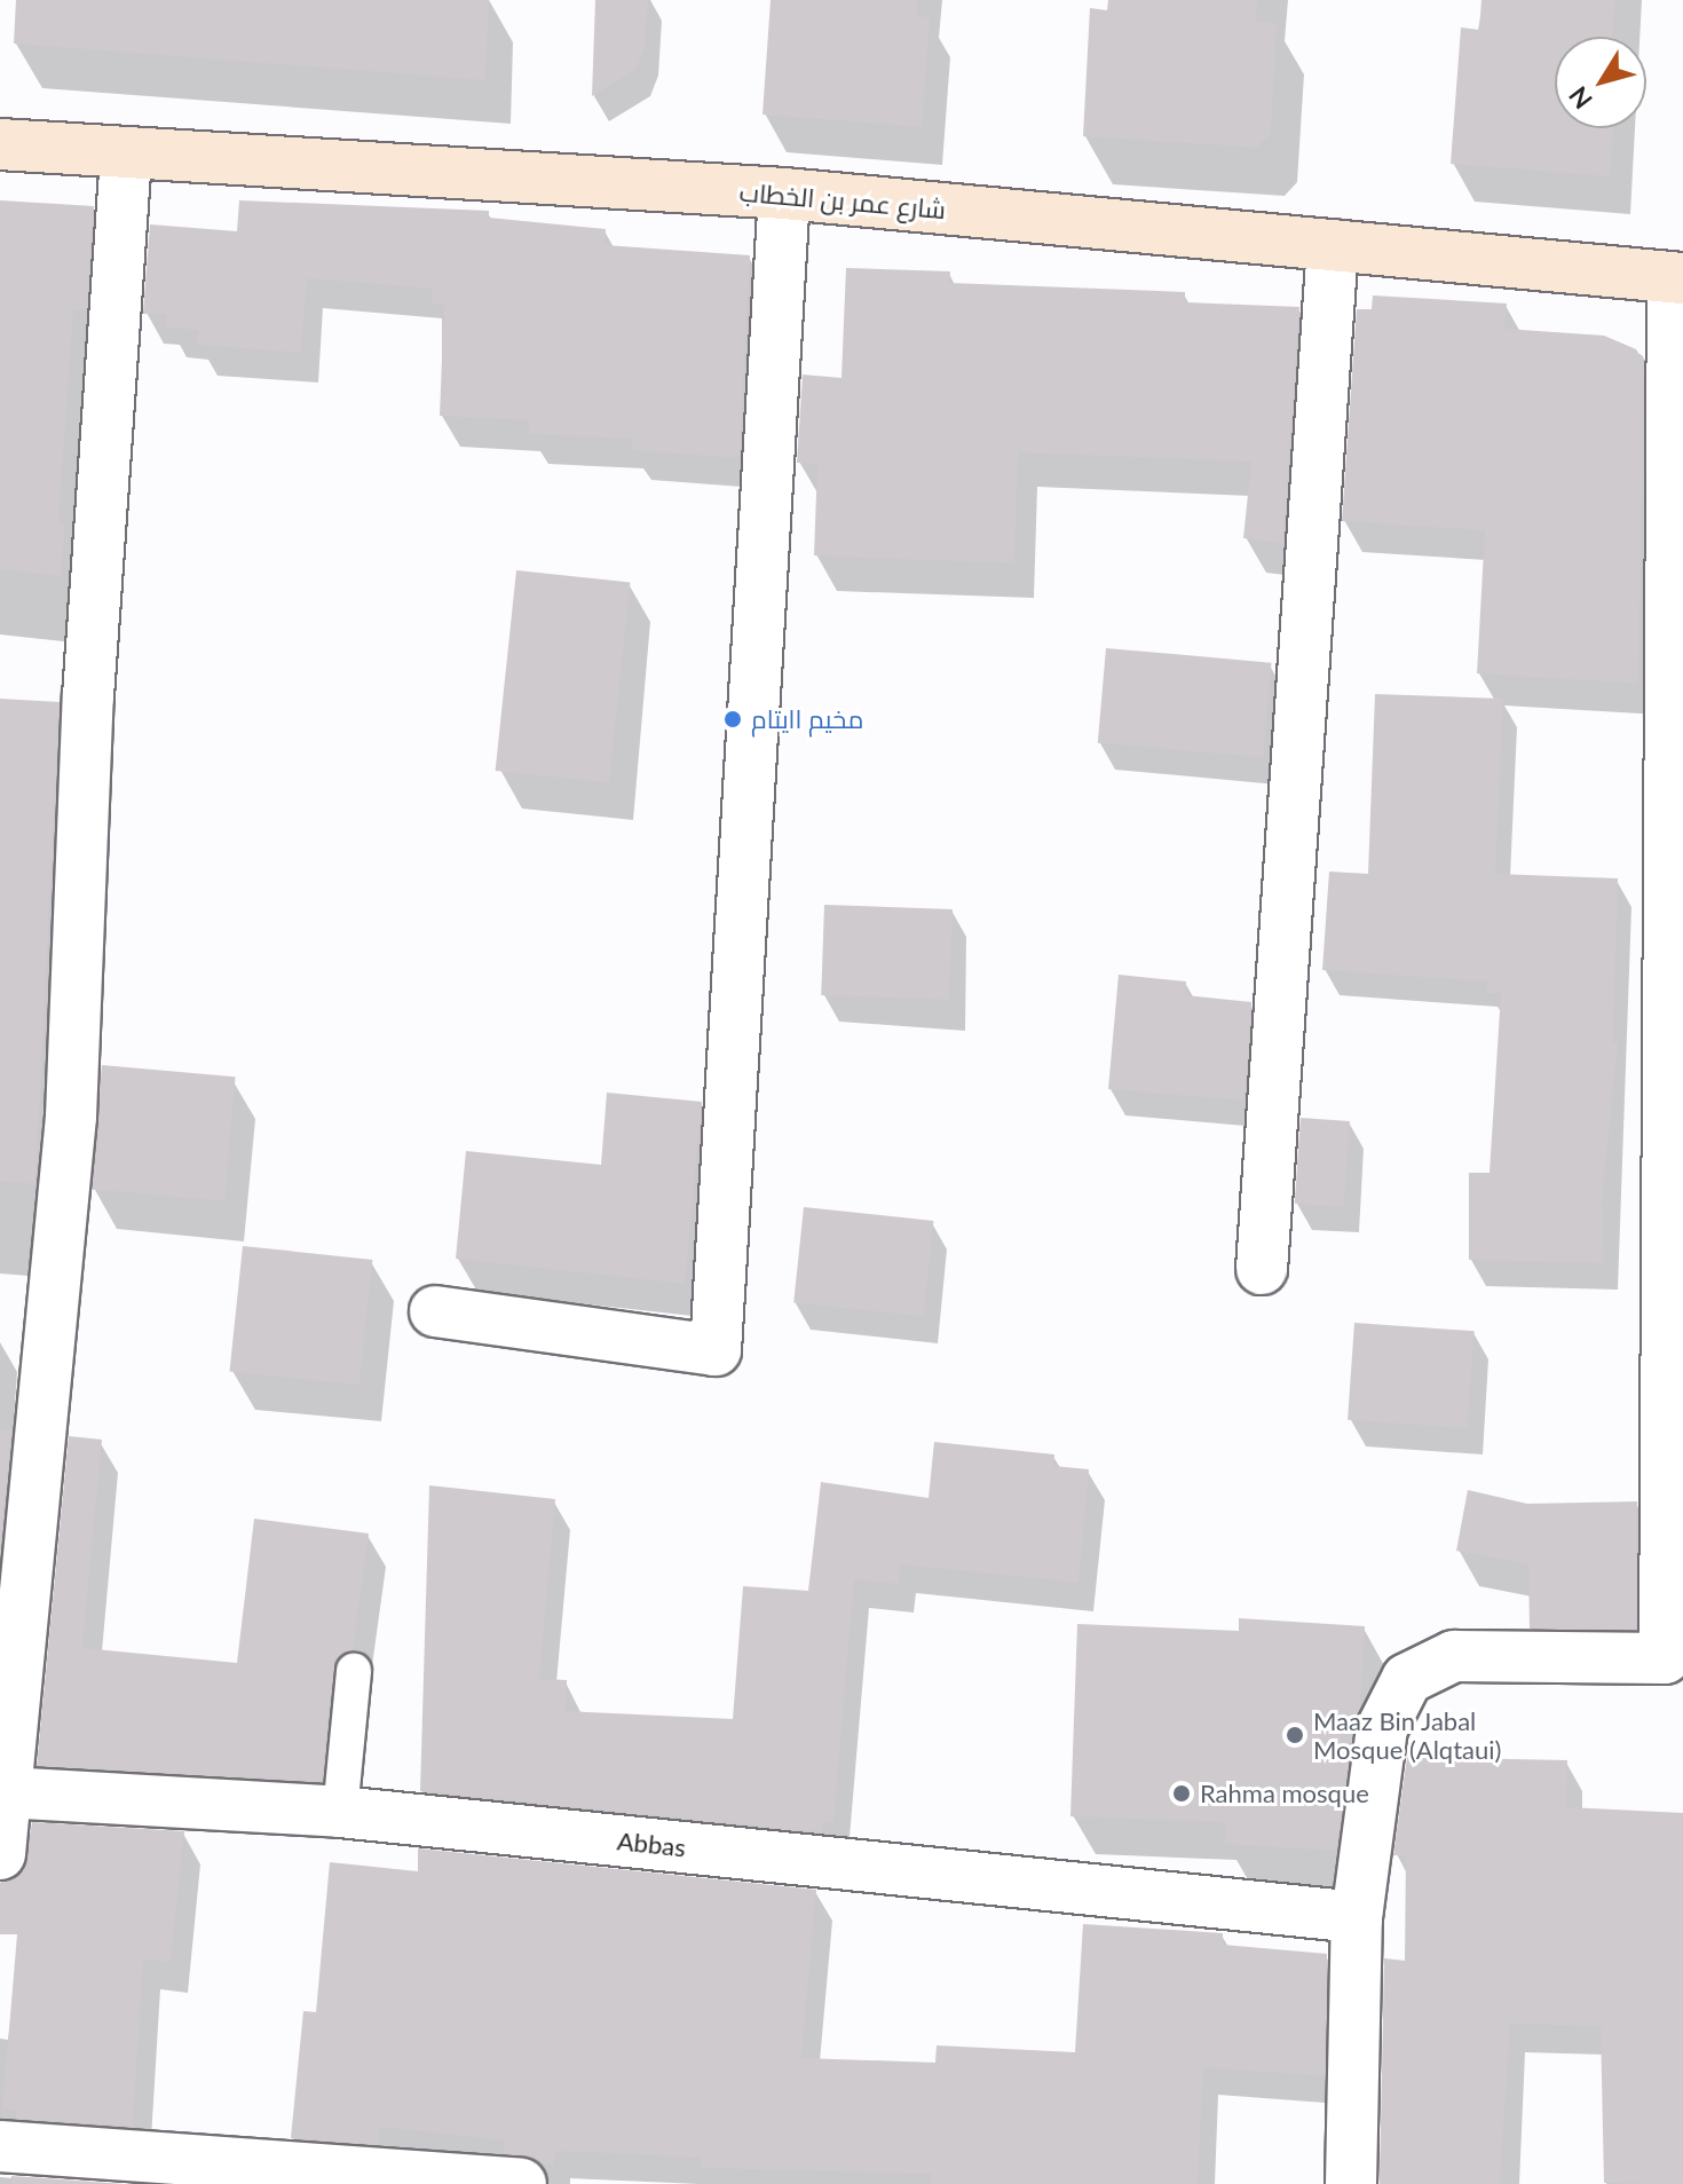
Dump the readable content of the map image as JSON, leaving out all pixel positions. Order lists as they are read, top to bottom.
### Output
{
  "streets": {
    "street": ["شارع عمر بن الخطاب", "Abbas"]
  },
  "places": ["مخيم اايتام", "Maaz Bin Jabal Mosque (Alqtaui)", "Rahma mosque"],
  "north": "bottom left"
}
